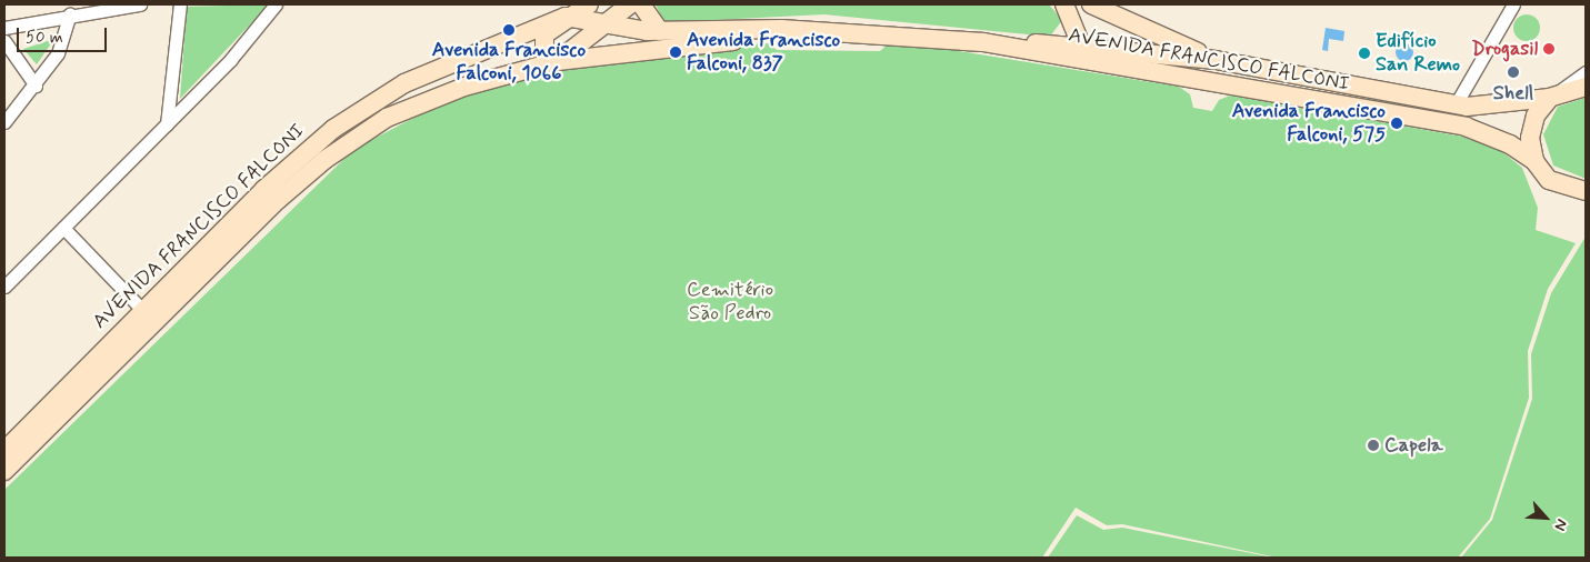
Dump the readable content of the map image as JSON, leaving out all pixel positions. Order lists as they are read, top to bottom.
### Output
{
  "streets": {
    "main road": ["AVENIDA FRANCISCO FALCONI"]
  },
  "parks": ["Cemitério São Pedro"],
  "places": [
    "Avenida Francisco Falconi, 1066",
    "Drogasil",
    "Avenida Francisco Falconi, 837",
    "Edifício San Remo",
    "Shell",
    "Avenida Francisco Falconi, 575",
    "Capela"
  ],
  "scale_bar": "50 m",
  "north": "bottom right"
}
